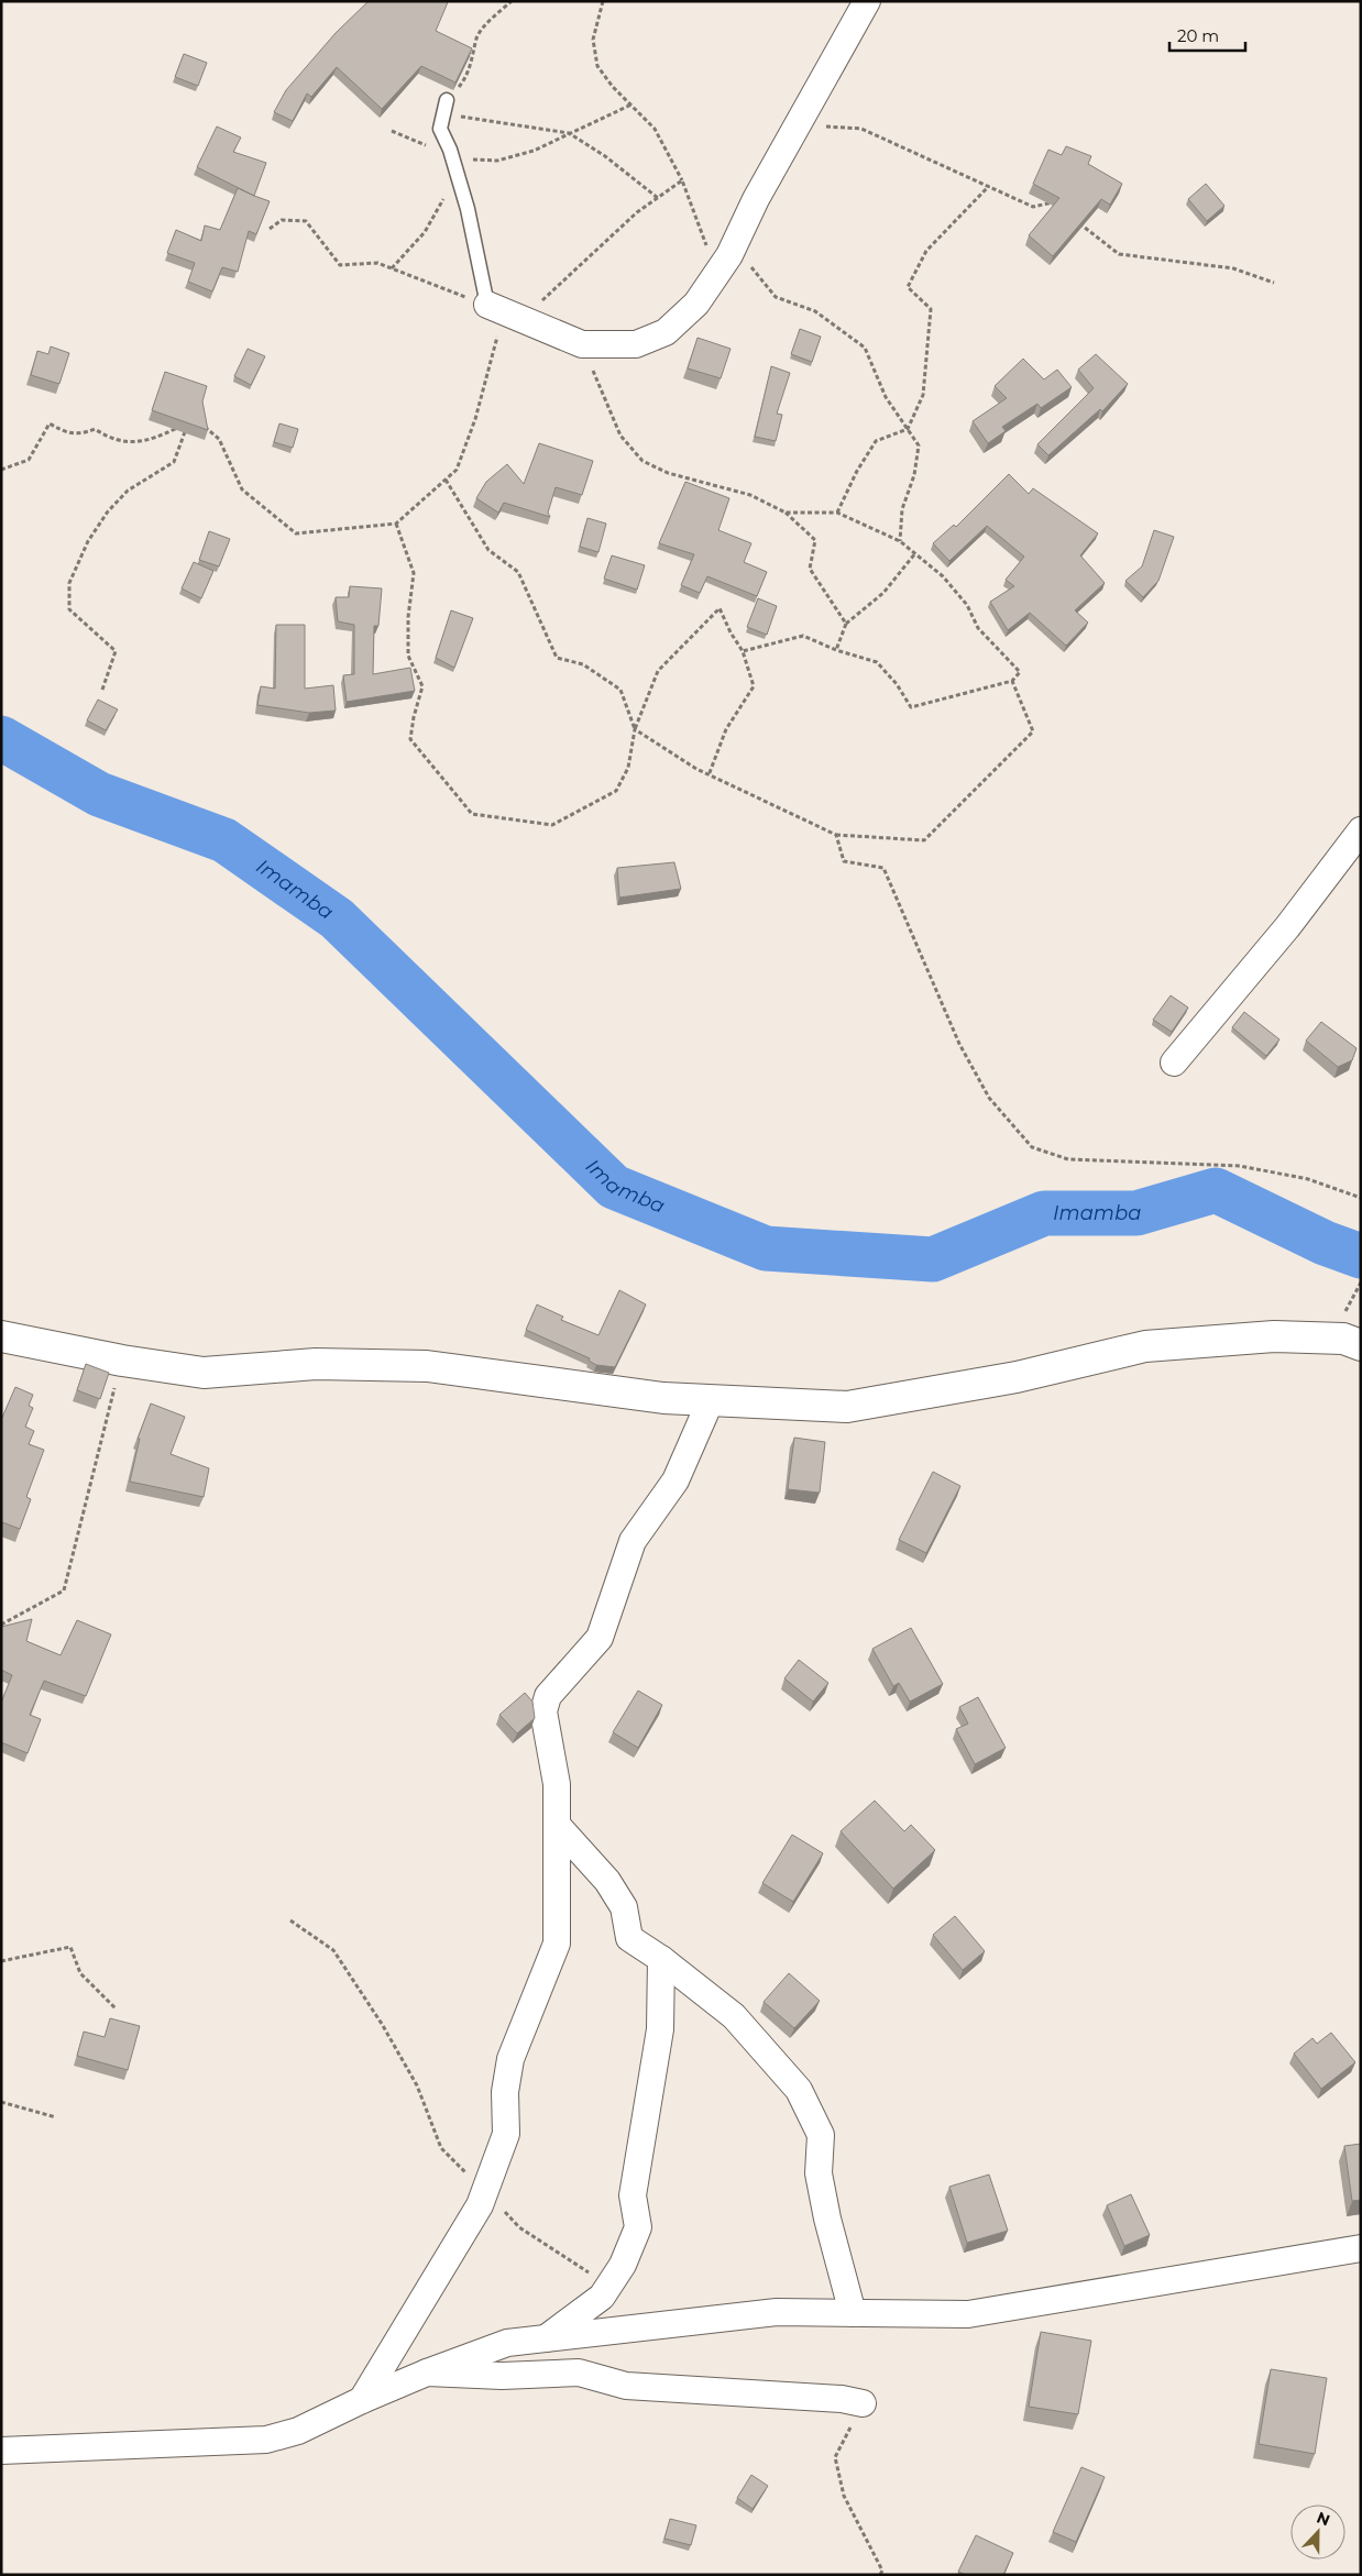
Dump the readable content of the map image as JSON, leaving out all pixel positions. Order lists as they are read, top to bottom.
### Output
{
  "water": ["Imamba"],
  "scale_bar": "20 m",
  "north": "top"
}
